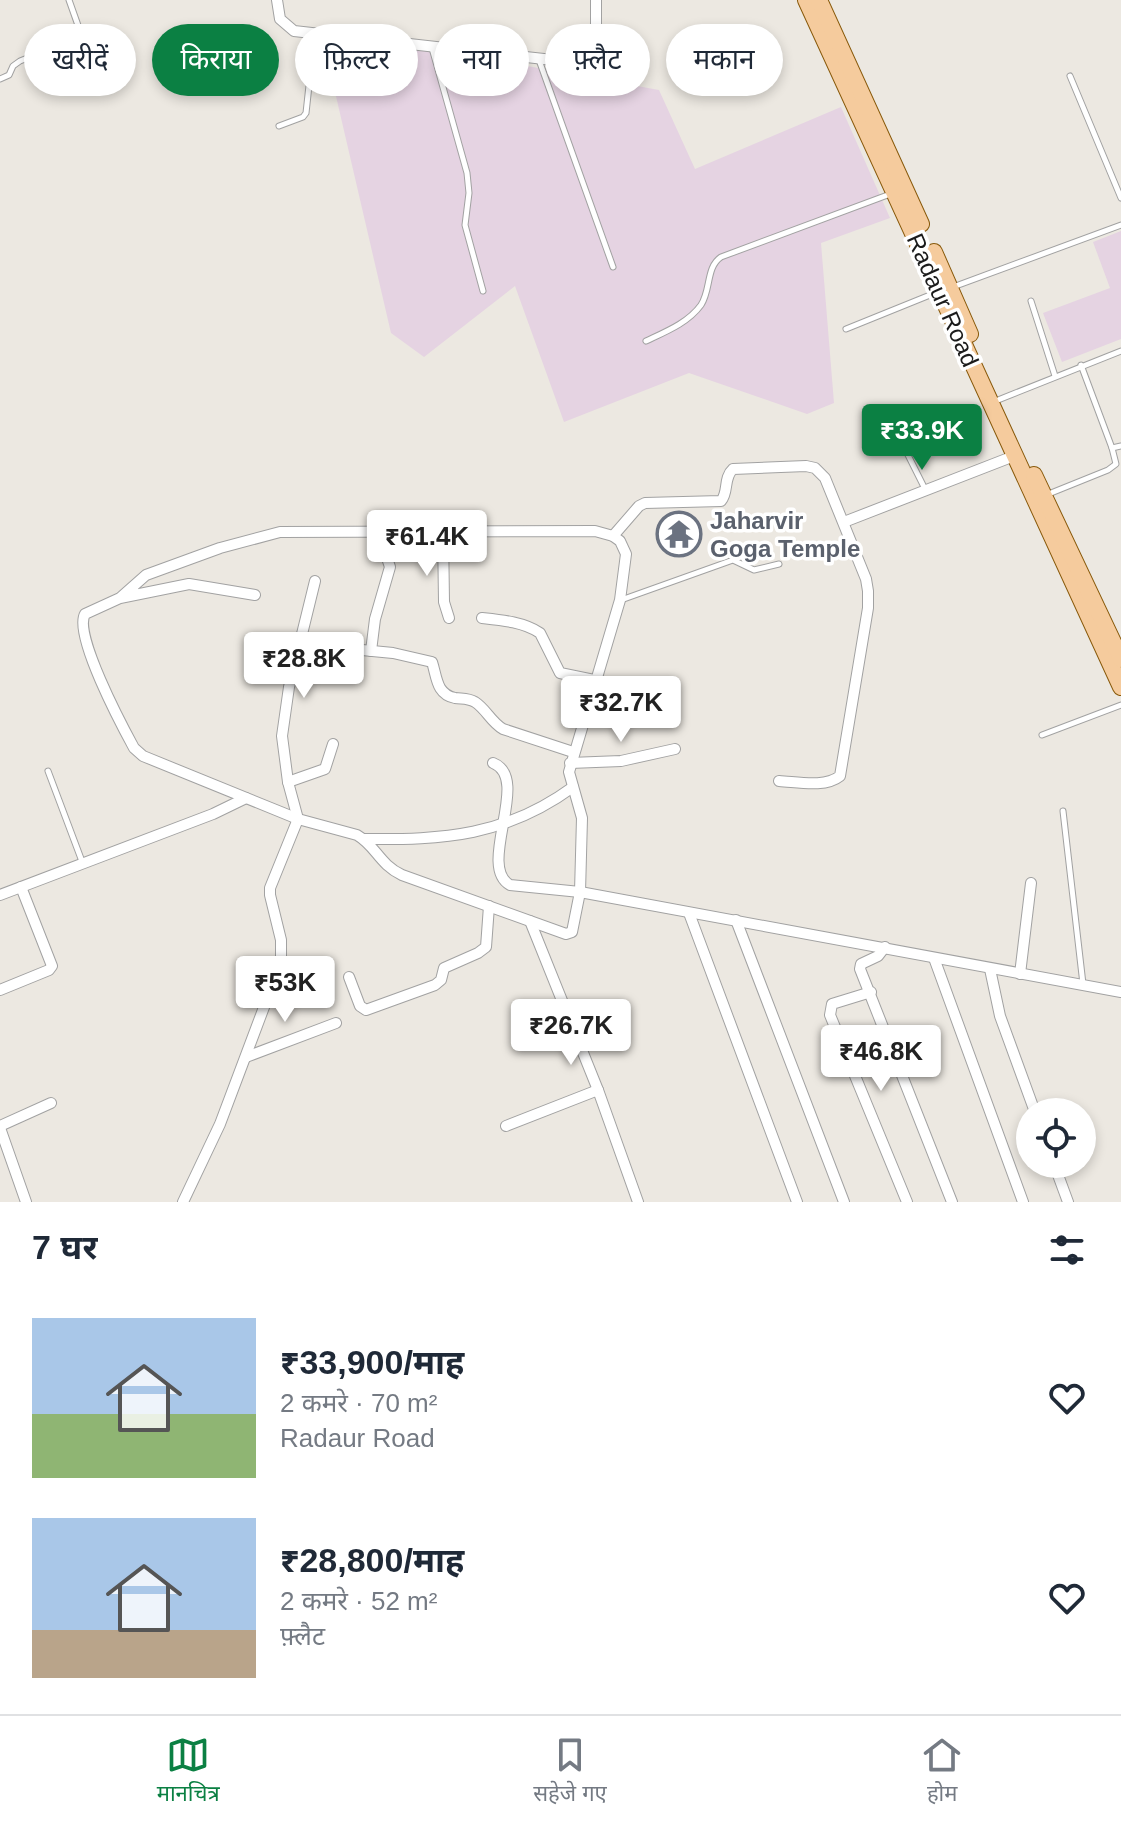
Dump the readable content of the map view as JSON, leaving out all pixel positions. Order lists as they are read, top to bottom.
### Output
{
  "streets": {
    "main road": ["Radaur Road"]
  },
  "places": {
    "temple": ["Jaharvir Goga Temple"]
  },
  "page": {
    "chip": [
      "खरीदें",
      "किराया",
      "फ़िल्टर",
      "नया",
      "फ़्लैट",
      "मकान"
    ],
    "price": [
      "₹33.9K",
      "₹61.4K",
      "₹28.8K",
      "₹32.7K",
      "₹53K",
      "₹26.7K",
      "₹46.8K"
    ],
    "heading": "7 घर",
    "list": [
      {
        "name": "₹33,900/माह",
        "note": "2 कमरे · 70 m² · Radaur Road"
      },
      {
        "name": "₹28,800/माह",
        "note": "2 कमरे · 52 m² · फ़्लैट"
      }
    ],
    "tabs": ["मानचित्र", "सहेजे गए", "होम"]
  }
}
